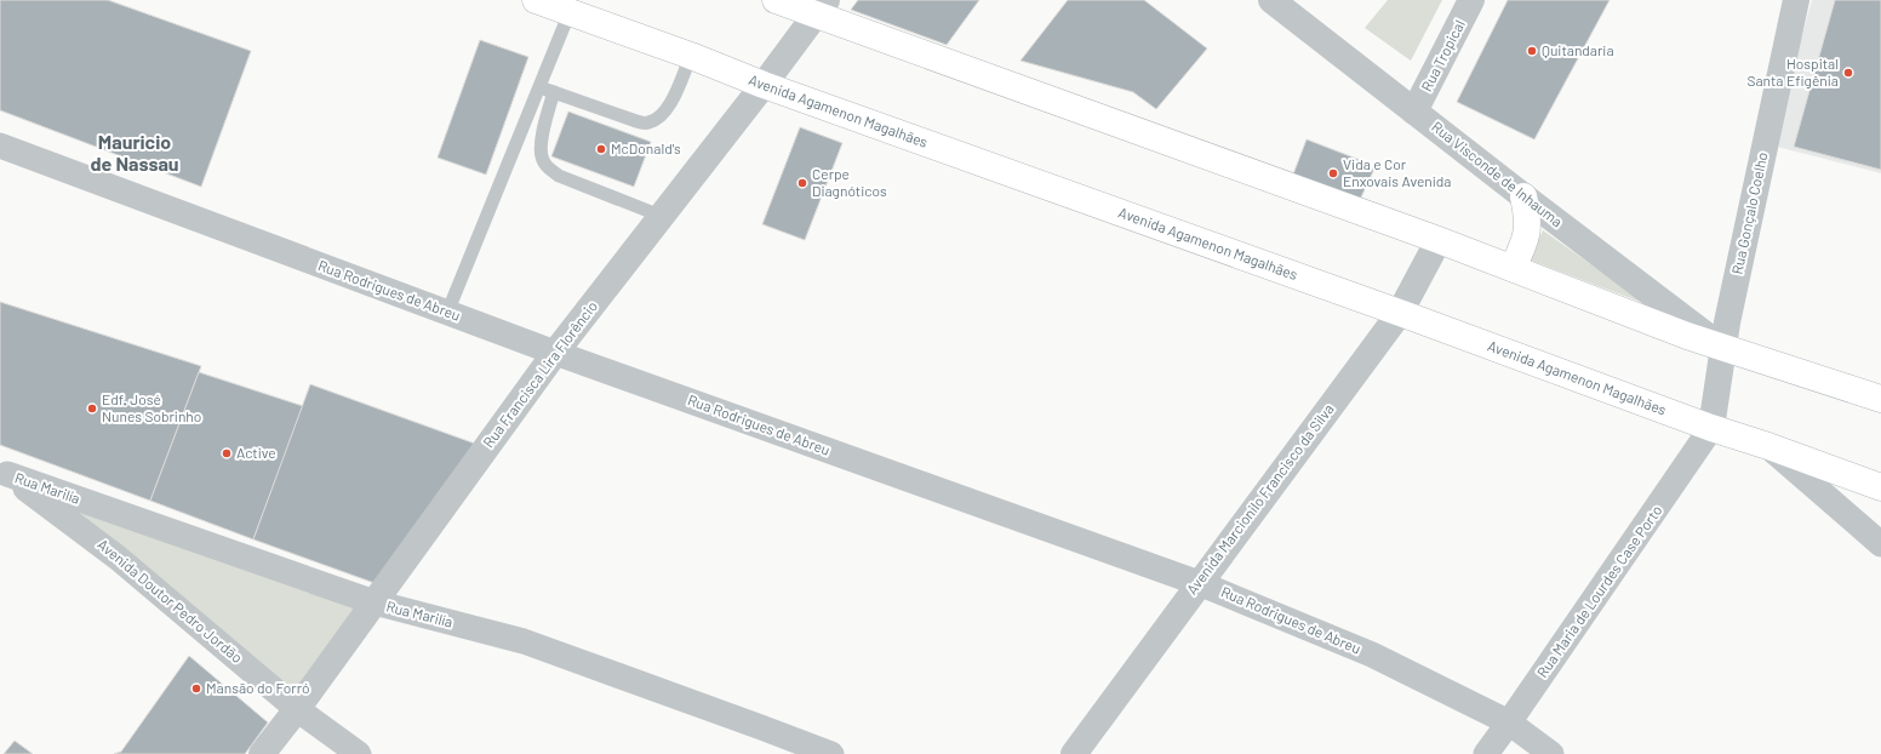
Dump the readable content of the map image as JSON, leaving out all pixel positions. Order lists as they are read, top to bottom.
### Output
{
  "streets": {
    "main road": ["Avenida Agamenon Magalhães"],
    "street": [
      "Rua Tropical",
      "Rua Visconde de Inhauma",
      "Rua Gonçalo Coelho",
      "Rua Rodrigues de Abreu",
      "Rua Francisca Lira Florêncio",
      "Rua Marilía",
      "Avenida Marcionilo Francisco da Silva",
      "Rua Maria de Lourdes Case Porto",
      "Avenida Doutor Pedro Jordão"
    ]
  },
  "crossings": [
    ["Rua Tropical", "Rua Visconde de Inhauma"],
    ["Avenida Agamenon Magalhães", "Rua Gonçalo Coelho"],
    ["Avenida Agamenon Magalhães", "Rua Francisca Lira Florêncio"],
    ["Avenida Agamenon Magalhães", "Avenida Marcionilo Francisco da Silva"],
    ["Avenida Agamenon Magalhães", "Rua Maria de Lourdes Case Porto"],
    ["Rua Visconde de Inhauma", "Rua Gonçalo Coelho"],
    ["Rua Gonçalo Coelho", "Rua Maria de Lourdes Case Porto"],
    ["Rua Rodrigues de Abreu", "Rua Francisca Lira Florêncio"],
    ["Rua Rodrigues de Abreu", "Avenida Marcionilo Francisco da Silva"],
    ["Rua Rodrigues de Abreu", "Rua Maria de Lourdes Case Porto"],
    ["Rua Francisca Lira Florêncio", "Rua Marilía"],
    ["Rua Francisca Lira Florêncio", "Avenida Doutor Pedro Jordão"],
    ["Rua Marilía", "Avenida Doutor Pedro Jordão"]
  ],
  "districts": ["Mauricio de Nassau"],
  "places": [
    "Quitandaria",
    "Hospital Santa Efigênia",
    "McDonald's",
    "Vida e Cor Enxovais Avenida",
    "Cerpe Diagnóticos",
    "Edf. José Nunes Sobrinho",
    "Active",
    "Mansão do Forró"
  ]
}
